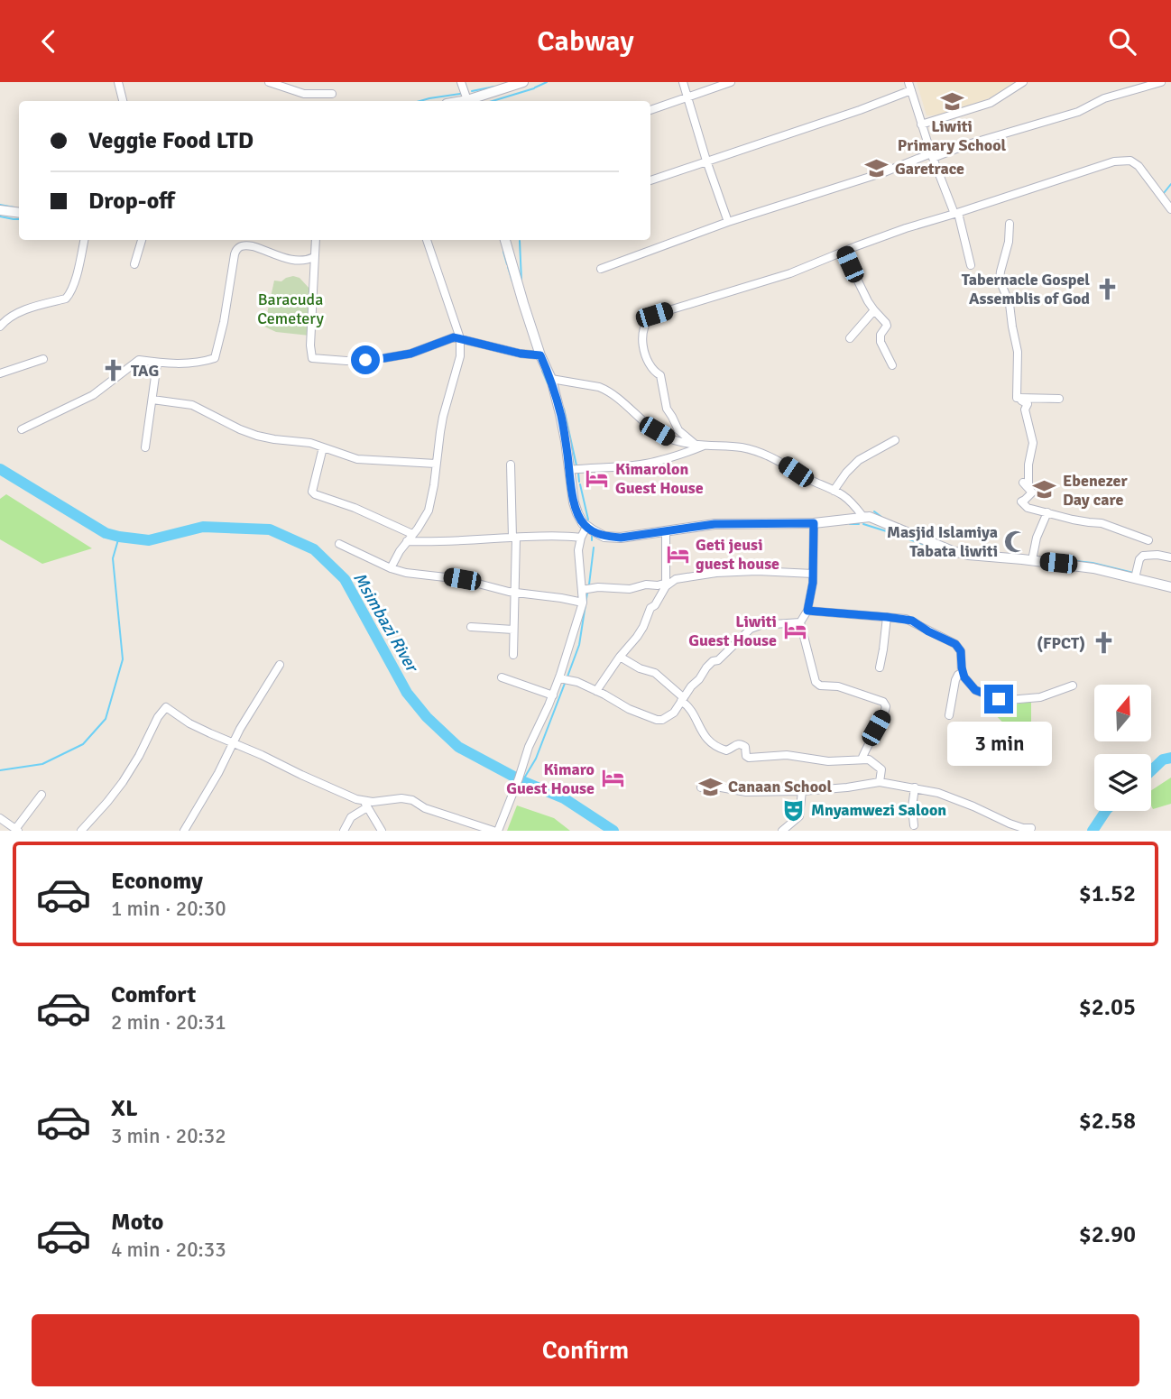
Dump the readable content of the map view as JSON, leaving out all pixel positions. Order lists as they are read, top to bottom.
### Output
{
  "water": ["Msimbazi River"],
  "parks": ["Baracuda Cemetery"],
  "places": {
    "school or university": [
      "Liwiti Primary School",
      "Garetrace",
      "Ebenezer Day care",
      "Canaan School"
    ],
    "church": ["Tabernacle Gospel Assemblis of God", "TAG", "(FPCT)"],
    "hotel": [
      "Kimarolon Guest House",
      "Geti jeusi guest house",
      "Liwiti Guest House",
      "Kimaro Guest House"
    ],
    "mosque": ["Masjid Islamiya Tabata liwiti"],
    "theatre": ["Mnyamwezi Saloon"]
  },
  "north": "top",
  "page": {
    "header": "Cabway",
    "banner": ["Veggie Food LTD", "Drop-off"],
    "bubble": "3 min",
    "list": [
      {
        "name": "Economy",
        "note": "1 min · 20:30",
        "value": "$1.52"
      },
      {
        "name": "Comfort",
        "note": "2 min · 20:31",
        "value": "$2.05"
      },
      {
        "name": "XL",
        "note": "3 min · 20:32",
        "value": "$2.58"
      },
      {
        "name": "Moto",
        "note": "4 min · 20:33",
        "value": "$2.90"
      }
    ],
    "buttons": "Confirm"
  }
}
